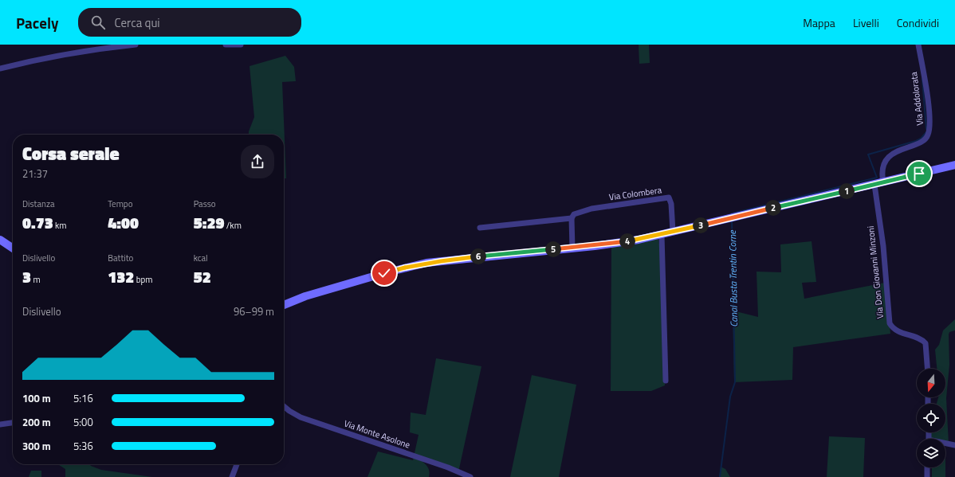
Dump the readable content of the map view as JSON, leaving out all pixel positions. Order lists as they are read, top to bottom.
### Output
{
  "streets": {
    "street": [
      "Via Addolorata",
      "Via Colombera",
      "Via Don Giovanni Minzoni",
      "Via Monte Asolone"
    ]
  },
  "water": ["Canal Busta Trentin Corne"],
  "north": "bottom",
  "page": {
    "header": "Pacely",
    "search": "Cerca qui",
    "nav": ["Mappa", "Livelli", "Condividi"],
    "heading": ["Corsa serale", "21:37"],
    "pins": [
      "1",
      "2",
      "3",
      "4",
      "5",
      "6"
    ],
    "stats": [
      ["Distanza", "0.73 km"],
      ["Tempo", "4:00"],
      ["Passo", "5:29 /km"],
      ["Dislivello", "3 m"],
      ["Battito", "132 bpm"],
      ["kcal", "52"]
    ],
    "chart": ["Dislivello", "96–99 m"],
    "list": [
      {
        "name": "100 m",
        "note": "5:16"
      },
      {
        "name": "200 m",
        "note": "5:00"
      },
      {
        "name": "300 m",
        "note": "5:36"
      }
    ]
  }
}
